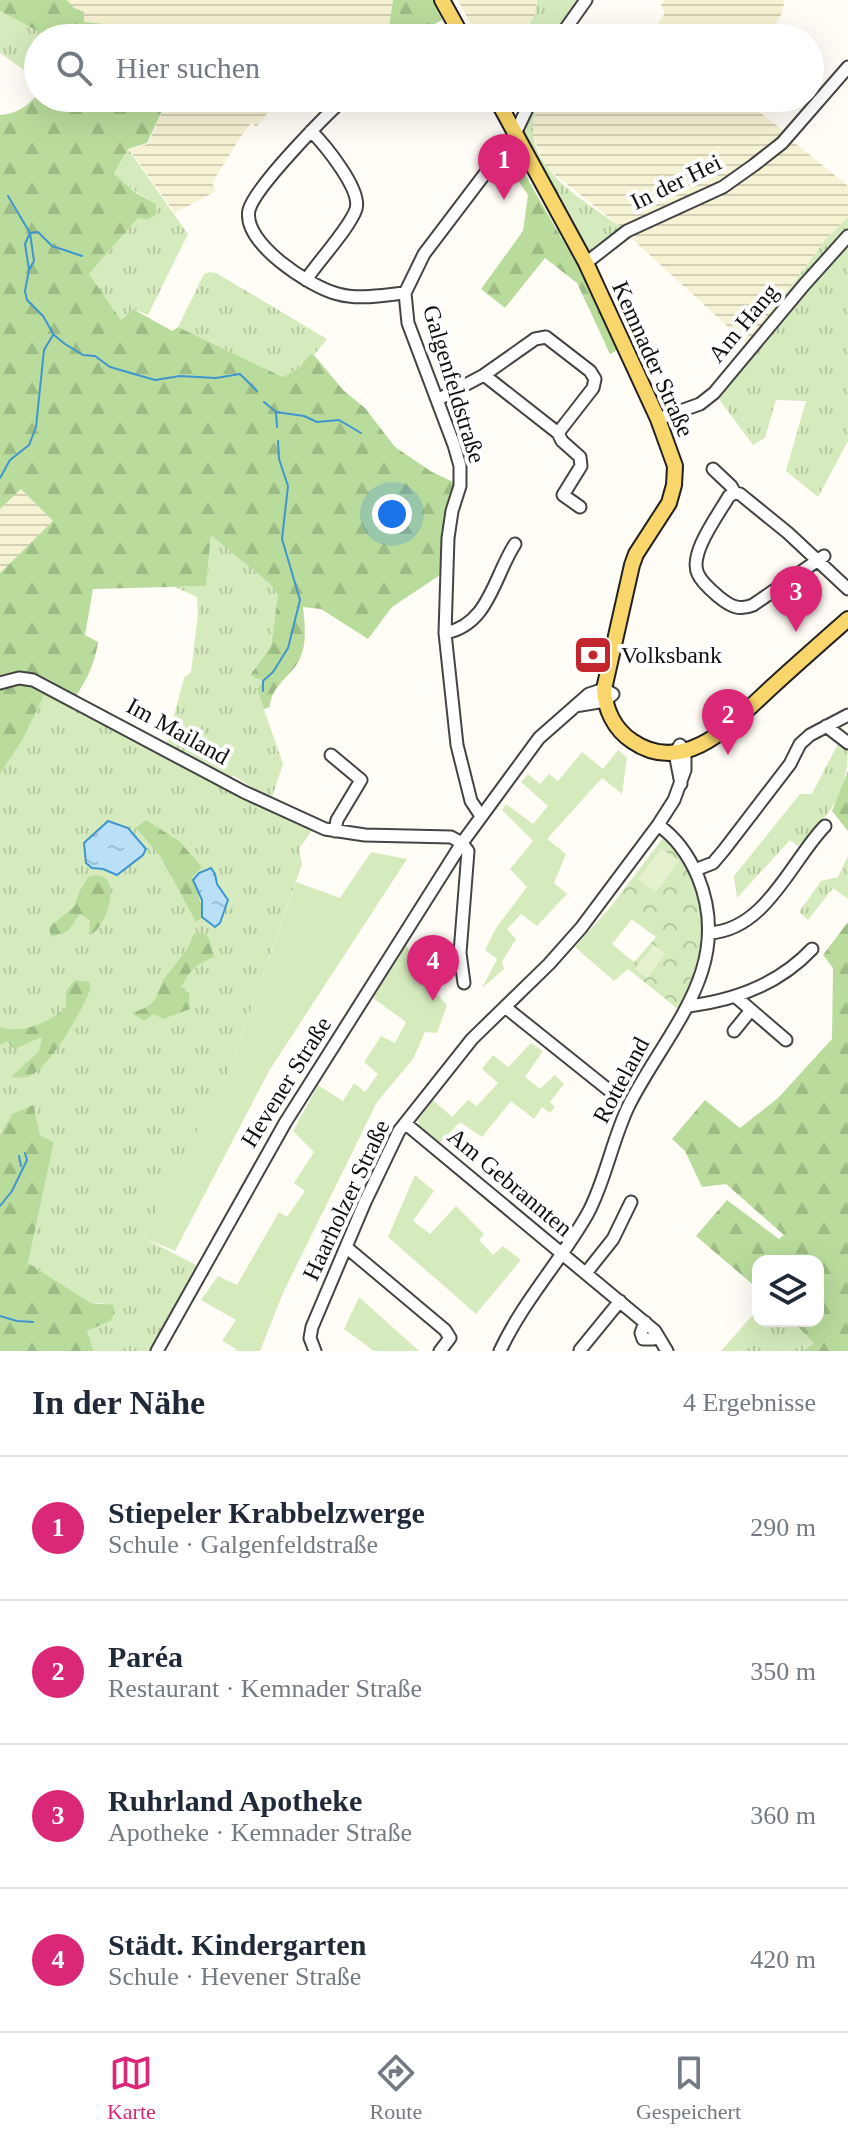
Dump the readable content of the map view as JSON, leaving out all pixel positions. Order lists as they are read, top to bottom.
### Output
{
  "streets": {
    "main road": ["Kemnader Straße"],
    "street": [
      "In der Hei",
      "Am Hang",
      "Galgenfeldstraße",
      "Im Mailand",
      "Rotteland",
      "Hevener Straße",
      "Am Gebrannten",
      "Haarholzer Straße"
    ]
  },
  "crossings": [
    ["In der Hei", "Kemnader Straße"],
    ["Am Hang", "Kemnader Straße"],
    ["Kemnader Straße", "Galgenfeldstraße"],
    ["Kemnader Straße", "Hevener Straße"],
    ["Galgenfeldstraße", "Hevener Straße"],
    ["Im Mailand", "Hevener Straße"],
    ["Rotteland", "Am Gebrannten"],
    ["Rotteland", "Haarholzer Straße"],
    ["Am Gebrannten", "Haarholzer Straße"]
  ],
  "places": {
    "bank": ["Volksbank"]
  },
  "page": {
    "search": "Hier suchen",
    "pins": [
      "1",
      "3",
      "2",
      "4"
    ],
    "heading": ["In der Nähe", "4 Ergebnisse"],
    "list": [
      {
        "mark": "1",
        "name": "Stiepeler Krabbelzwerge",
        "note": "Schule · Galgenfeldstraße",
        "value": "290 m"
      },
      {
        "mark": "2",
        "name": "Paréa",
        "note": "Restaurant · Kemnader Straße",
        "value": "350 m"
      },
      {
        "mark": "3",
        "name": "Ruhrland Apotheke",
        "note": "Apotheke · Kemnader Straße",
        "value": "360 m"
      },
      {
        "mark": "4",
        "name": "Städt. Kindergarten",
        "note": "Schule · Hevener Straße",
        "value": "420 m"
      }
    ],
    "nav": ["Karte", "Route", "Gespeichert"]
  }
}
